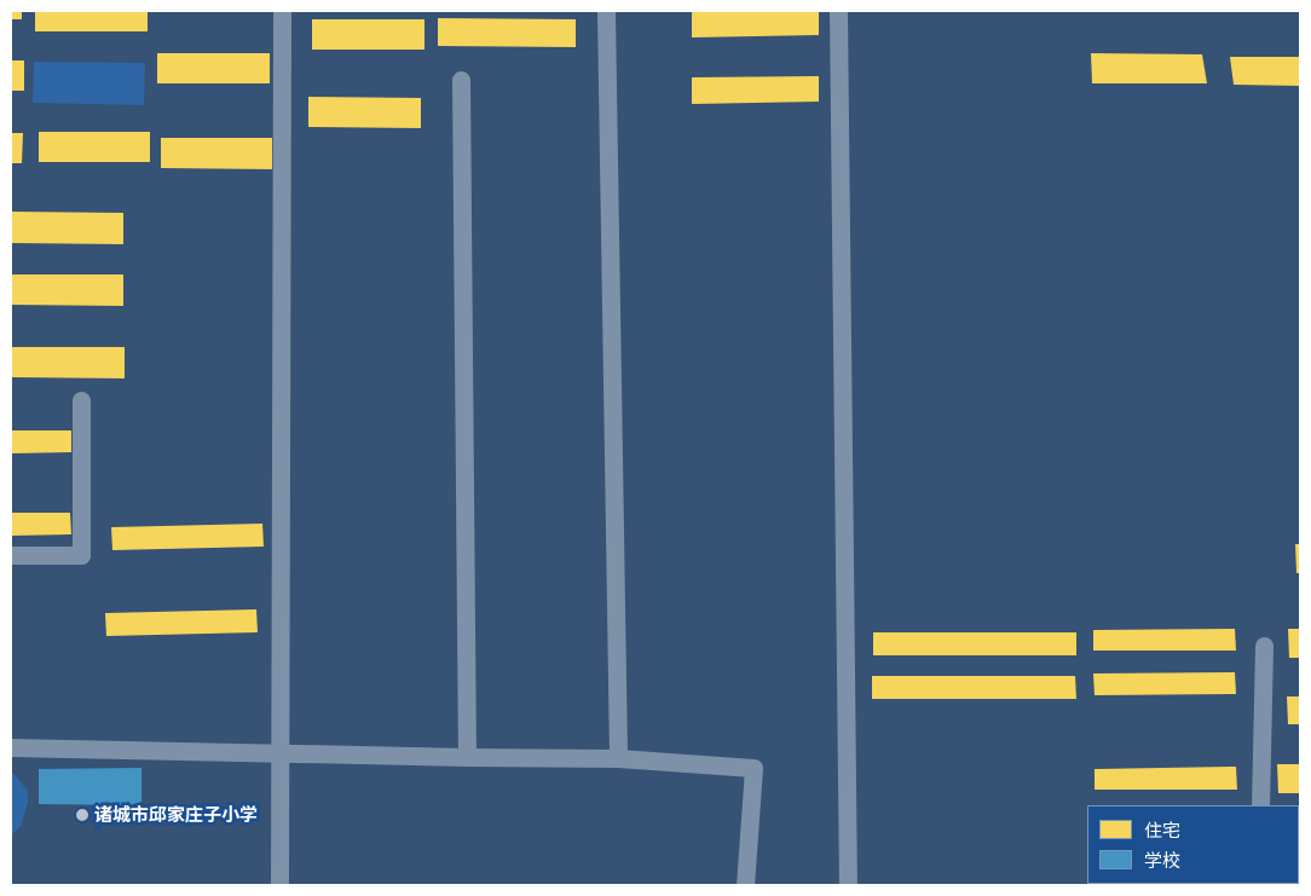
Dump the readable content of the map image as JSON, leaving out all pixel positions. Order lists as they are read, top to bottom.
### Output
{
  "places": ["诸城市邱家庄子小学"],
  "legend": ["住宅", "学校"]
}
